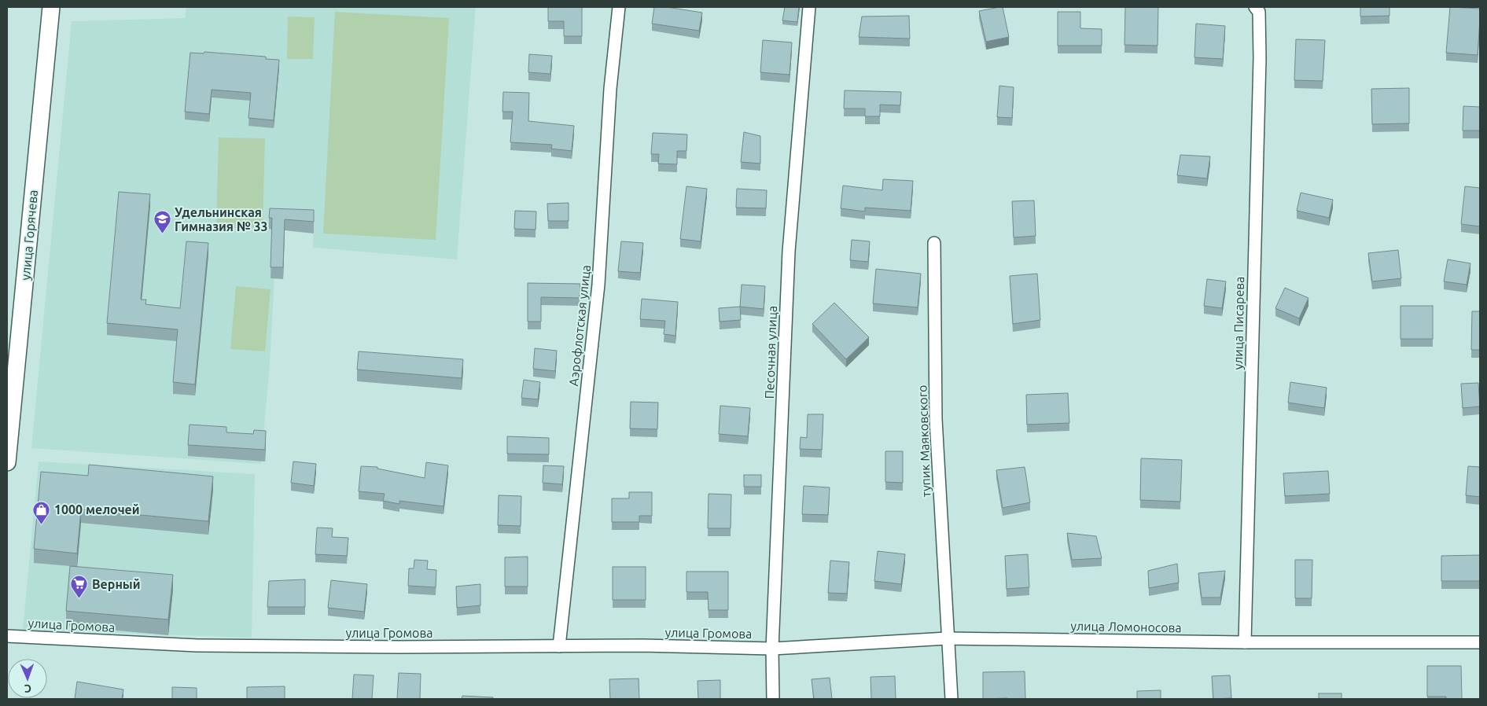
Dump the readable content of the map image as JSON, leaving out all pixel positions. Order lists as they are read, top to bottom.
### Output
{
  "streets": {
    "main road": ["улица Горячева"],
    "street": [
      "улица Писарева",
      "Аэрофлотская улица",
      "Песочная улица",
      "тупик Маяковского",
      "улица Громова",
      "улица Ломоносова"
    ]
  },
  "crossings": [
    ["улица Писарева", "улица Ломоносова"],
    ["Аэрофлотская улица", "улица Громова"],
    ["Песочная улица", "улица Громова"],
    ["Песочная улица", "улица Ломоносова"],
    ["тупик Маяковского", "улица Ломоносова"],
    ["улица Громова", "улица Ломоносова"]
  ],
  "places": {
    "school or university": ["Удельнинская Гимназия № 33"],
    "shop": ["1000 мелочей"],
    "supermarket": ["Верный"]
  },
  "north": "bottom"
}
